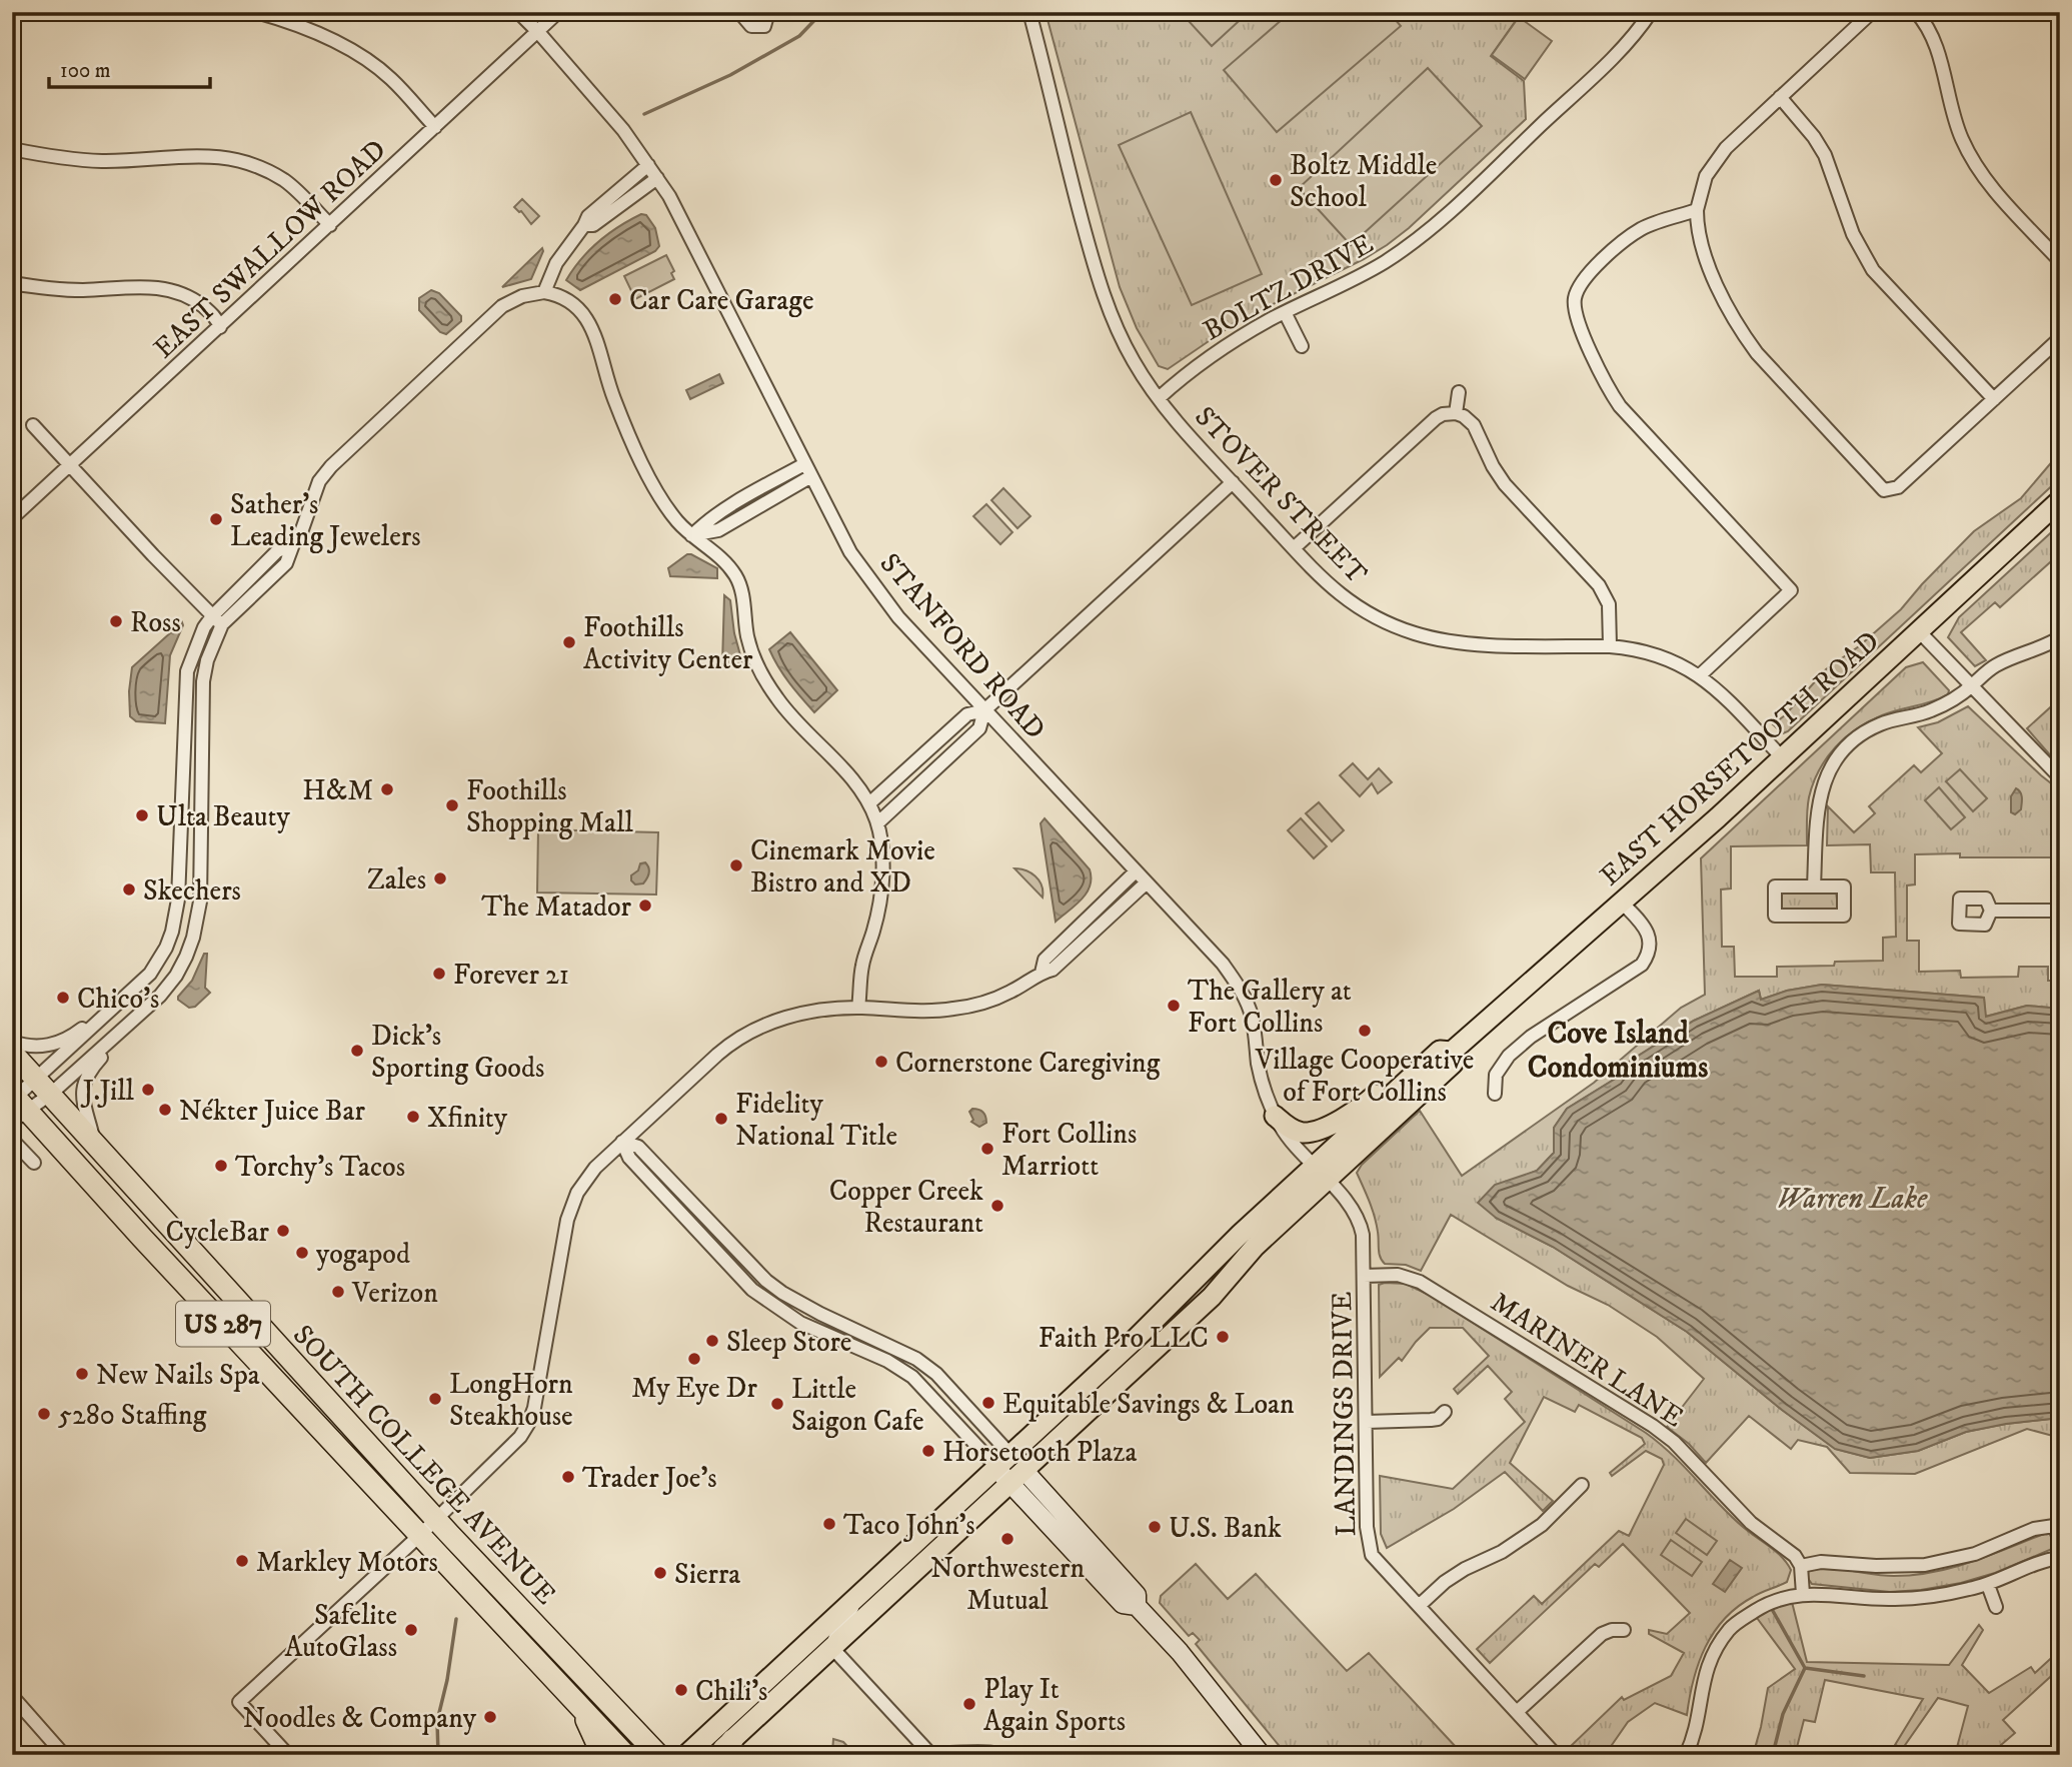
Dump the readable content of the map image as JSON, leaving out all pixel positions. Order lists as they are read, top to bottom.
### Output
{
  "streets": {
    "highway": ["US 287", "SOUTH COLLEGE AVENUE"],
    "main road": ["EAST HORSETOOTH ROAD"],
    "street": [
      "EAST SWALLOW ROAD",
      "BOLTZ DRIVE",
      "STOVER STREET",
      "STANFORD ROAD",
      "MARINER LANE",
      "LANDINGS DRIVE"
    ]
  },
  "crossings": [
    ["EAST SWALLOW ROAD", "STANFORD ROAD"],
    ["BOLTZ DRIVE", "STOVER STREET"],
    ["STOVER STREET", "EAST HORSETOOTH ROAD"],
    ["STANFORD ROAD", "EAST HORSETOOTH ROAD"],
    ["STANFORD ROAD", "LANDINGS DRIVE"],
    ["EAST HORSETOOTH ROAD", "LANDINGS DRIVE"],
    ["MARINER LANE", "LANDINGS DRIVE"]
  ],
  "districts": ["Cove Island Condominiums"],
  "water": ["Warren Lake"],
  "places": [
    "Boltz Middle School",
    "Car Care Garage",
    "Sather's Leading Jewelers",
    "Ross",
    "Foothills Activity Center",
    "H&M",
    "Foothills Shopping Mall",
    "Ulta Beauty",
    "Cinemark Movie Bistro and XD",
    "Zales",
    "Skechers",
    "The Matador",
    "Forever 21",
    "Chico's",
    "The Gallery at Fort Collins",
    "Village Cooperative of Fort Collins",
    "Dick's Sporting Goods",
    "Cornerstone Caregiving",
    "J.Jill",
    "Nékter Juice Bar",
    "Xfinity",
    "Fidelity National Title",
    "Fort Collins Marriott",
    "Torchy's Tacos",
    "Copper Creek Restaurant",
    "CycleBar",
    "yogapod",
    "Verizon",
    "Faith Pro LLC",
    "Sleep Store",
    "My Eye Dr",
    "New Nails Spa",
    "LongHorn Steakhouse",
    "Equitable Savings & Loan",
    "Little Saigon Cafe",
    "5280 Staffing",
    "Horsetooth Plaza",
    "Trader Joe's",
    "Taco John's",
    "U.S. Bank",
    "Northwestern Mutual",
    "Markley Motors",
    "Sierra",
    "Safelite AutoGlass",
    "Chili's",
    "Play It Again Sports",
    "Noodles & Company"
  ],
  "scale_bar": "100 m"
}
